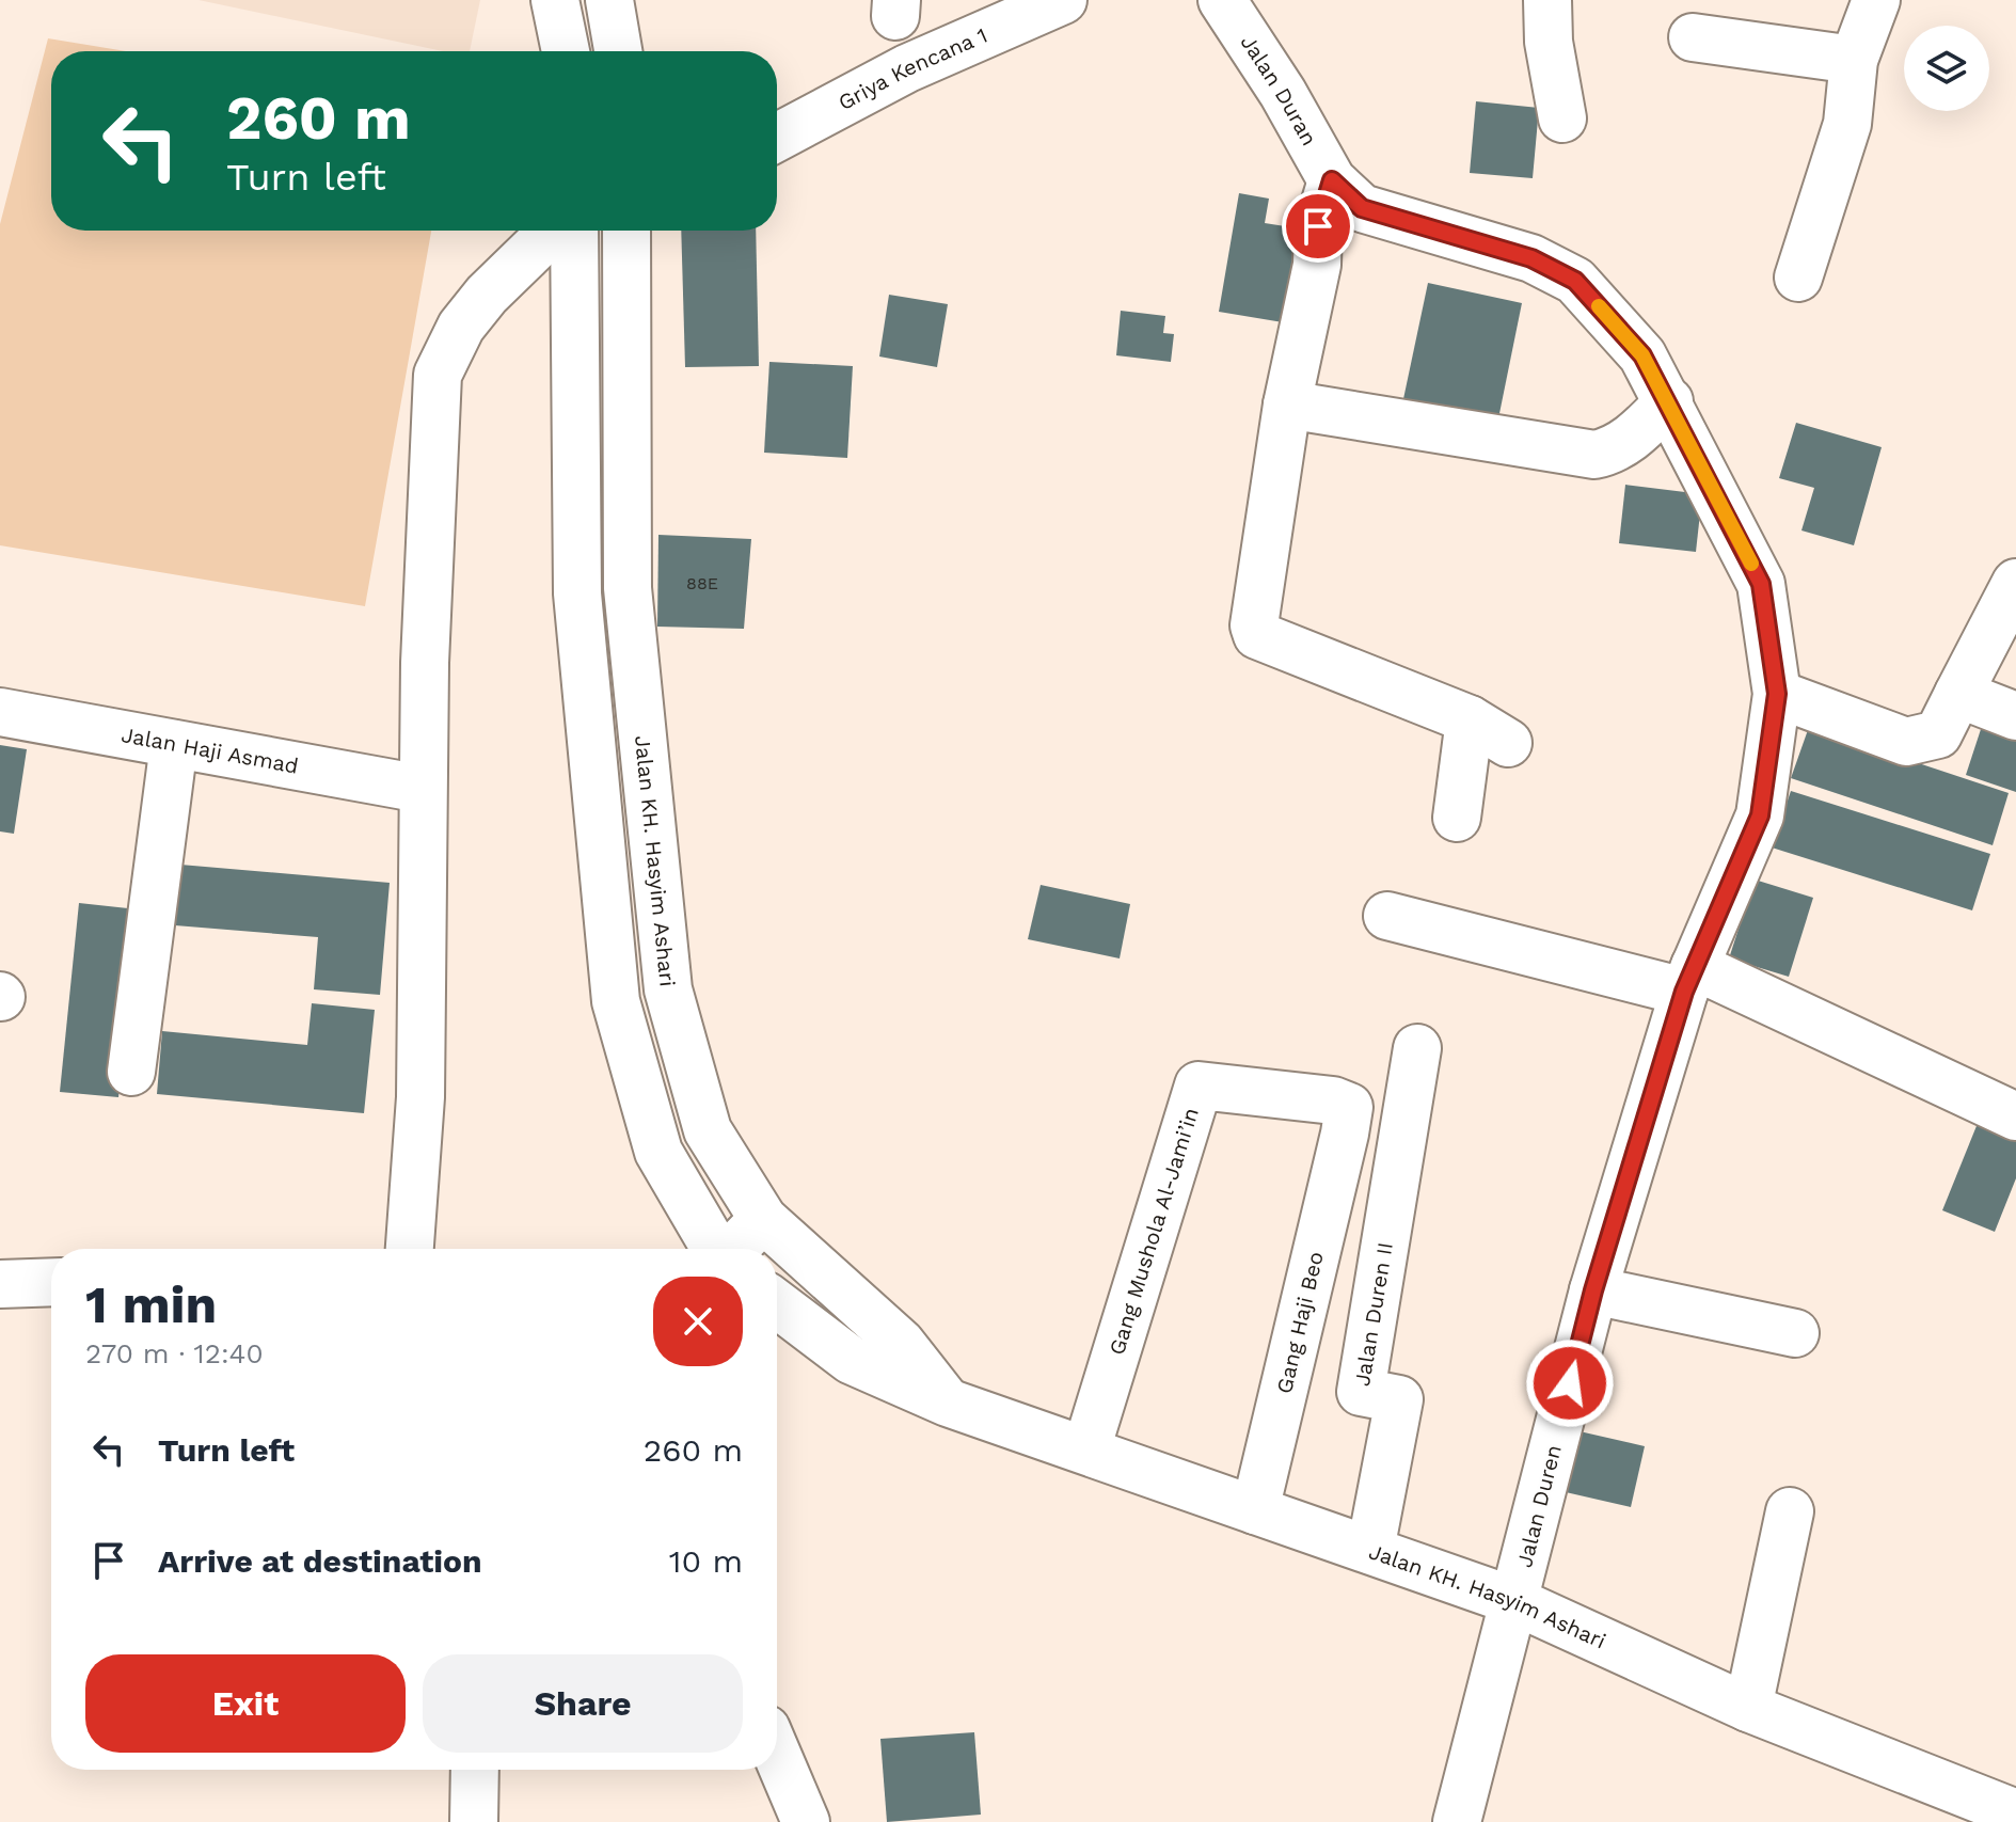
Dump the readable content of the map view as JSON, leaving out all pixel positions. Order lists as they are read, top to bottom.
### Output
{
  "streets": {
    "street": [
      "Griya Kencana 1",
      "Jalan Duran",
      "Jalan Haji Asmad",
      "Jalan KH. Hasyim Ashari",
      "Gang Mushola Al-Jami’in",
      "Jalan Duren II",
      "Gang Haji Beo",
      "Jalan Duren"
    ]
  },
  "crossings": [
    ["Jalan Duran", "Jalan Duren"],
    ["Jalan KH. Hasyim Ashari", "Gang Mushola Al-Jami’in"],
    ["Jalan KH. Hasyim Ashari", "Jalan Duren II"],
    ["Jalan KH. Hasyim Ashari", "Gang Haji Beo"],
    ["Jalan KH. Hasyim Ashari", "Jalan Duren"],
    ["Gang Mushola Al-Jami’in", "Gang Haji Beo"]
  ],
  "house_numbers": ["88E"],
  "page": {
    "turn": ["260 m", "Turn left"],
    "heading": ["1 min", "270 m · 12:40"],
    "list": [
      {
        "name": "Turn left",
        "value": "260 m"
      },
      {
        "name": "Arrive at destination",
        "value": "10 m"
      }
    ],
    "buttons": ["Exit", "Share"]
  }
}
